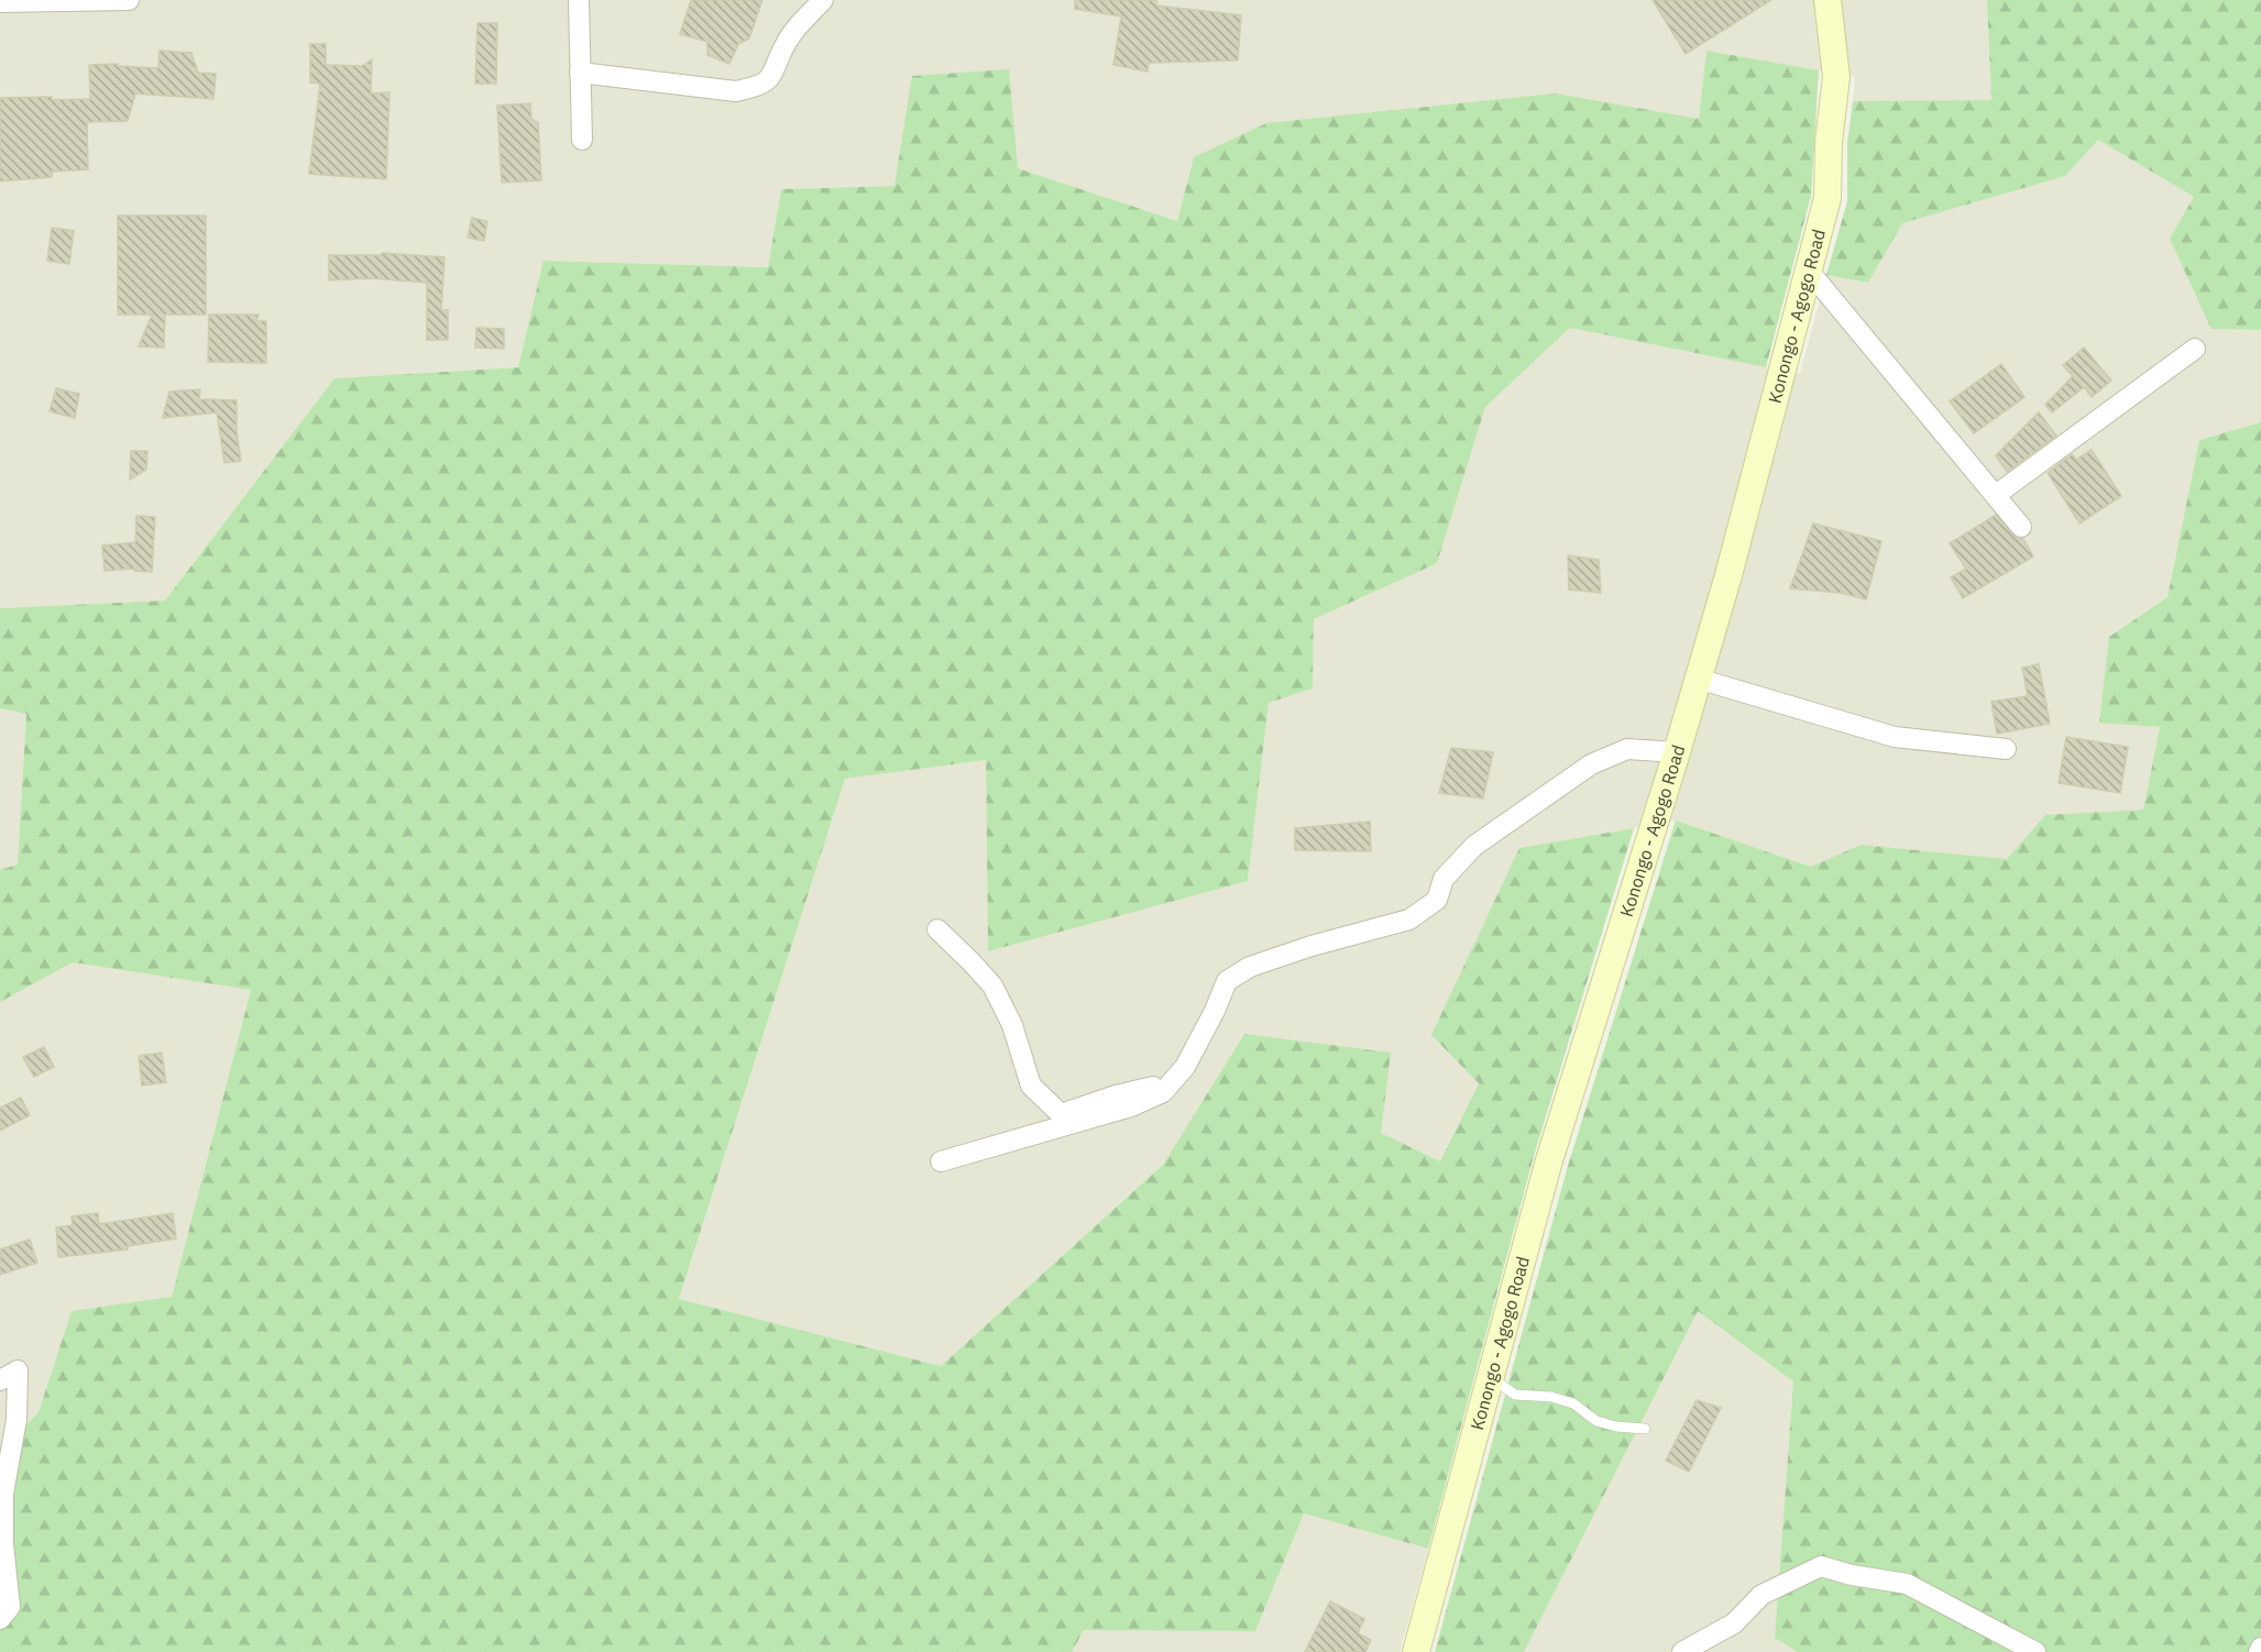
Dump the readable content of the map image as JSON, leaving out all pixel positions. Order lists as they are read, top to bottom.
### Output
{
  "streets": {
    "main road": ["Konongo - Agogo Road"]
  }
}
